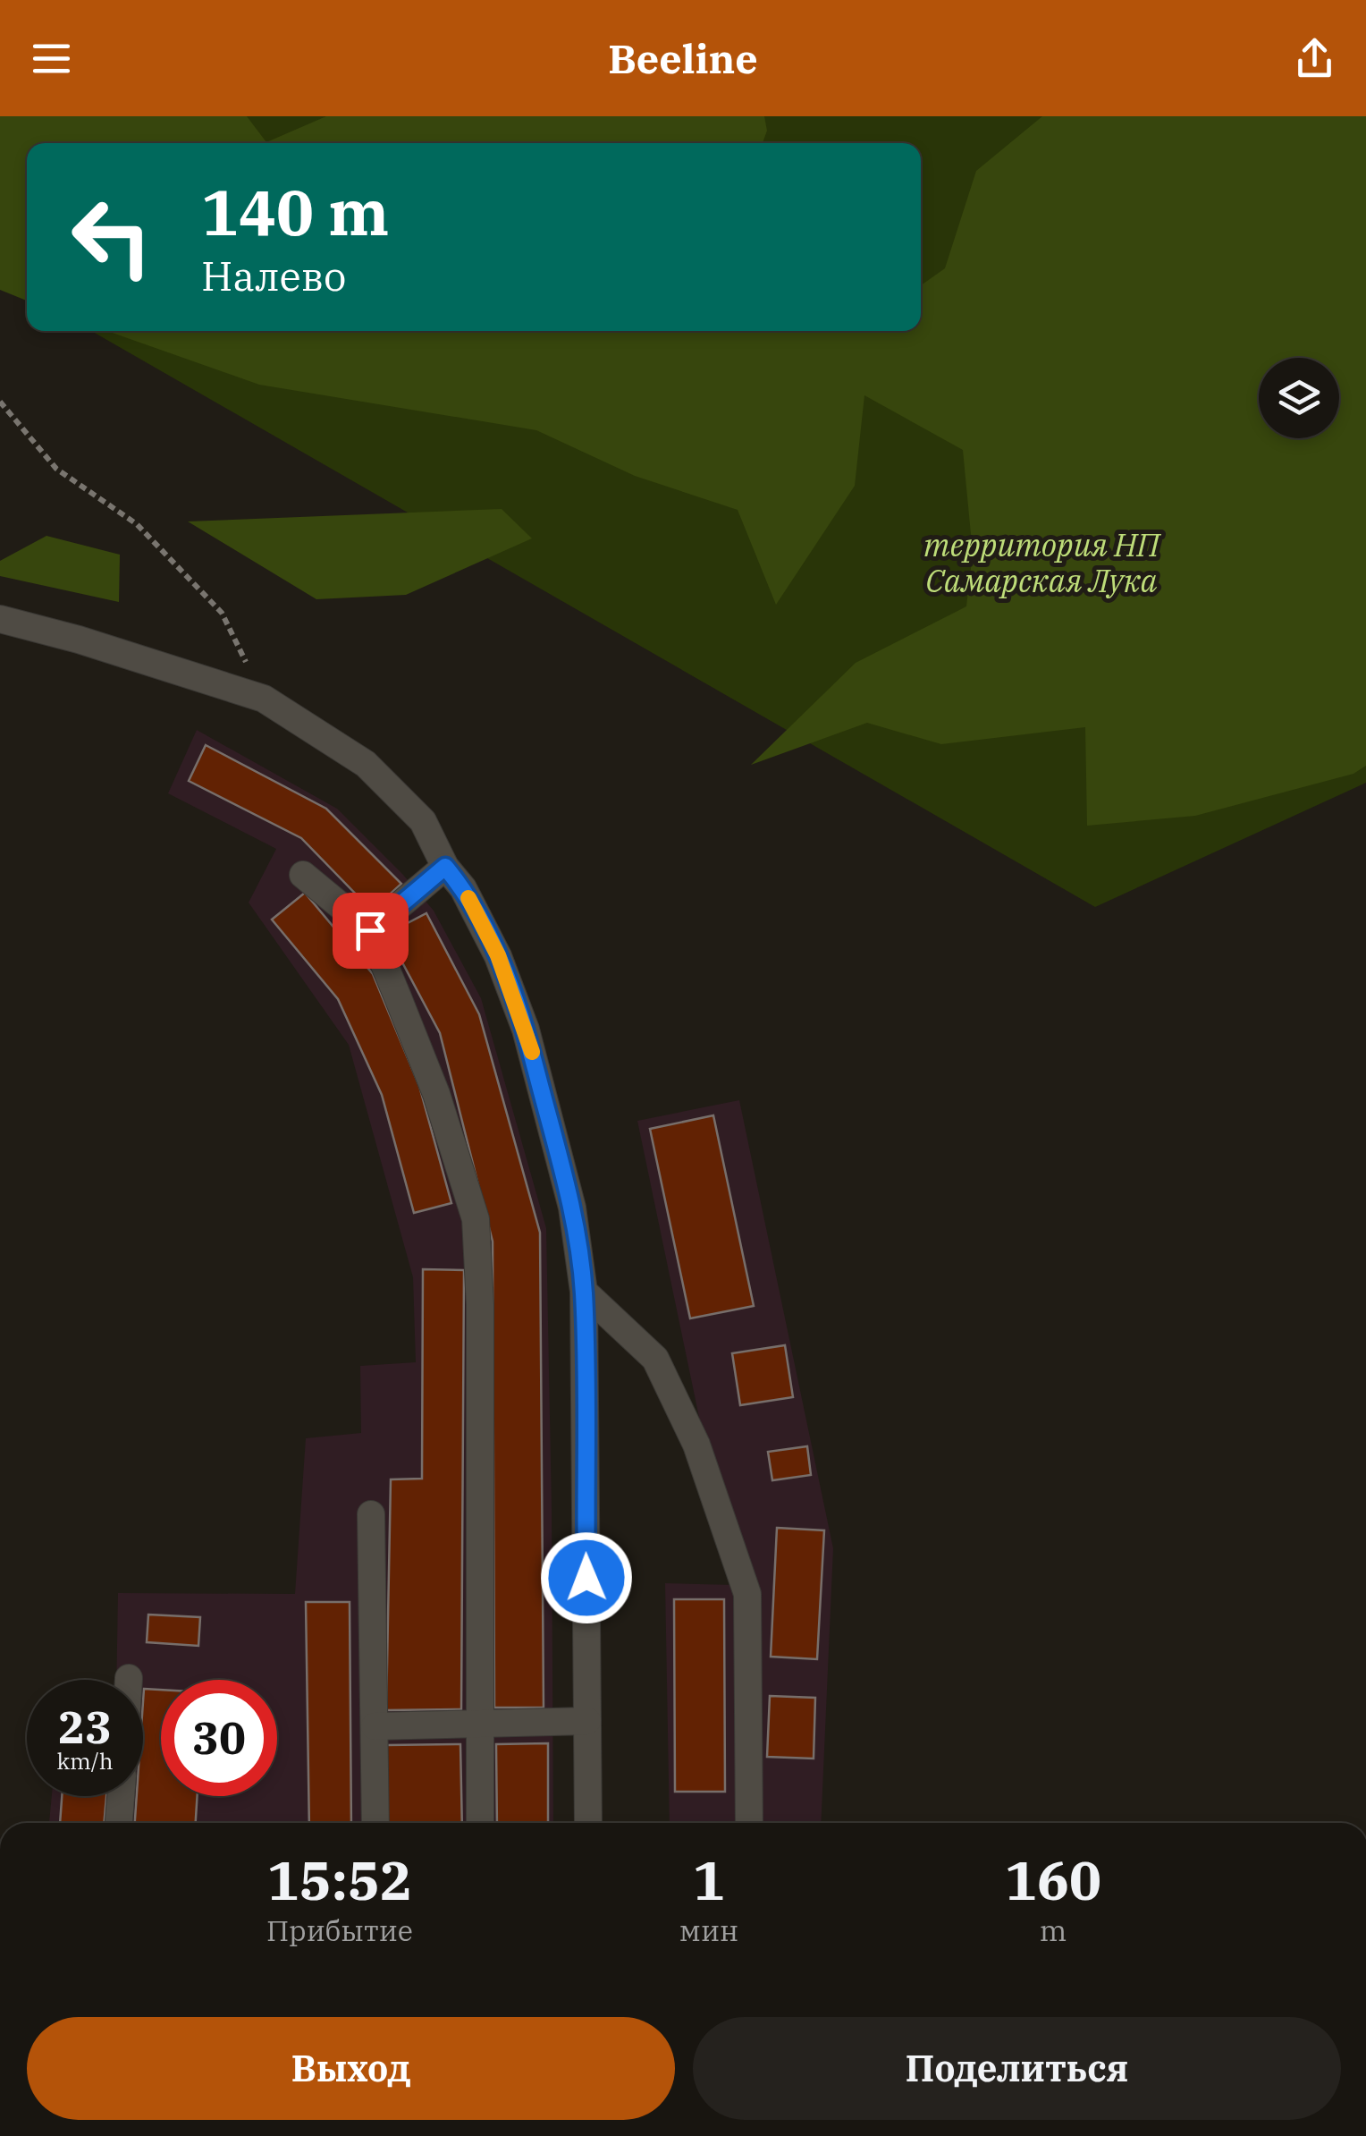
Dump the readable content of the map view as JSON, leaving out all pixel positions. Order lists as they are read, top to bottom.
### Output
{
  "parks": ["территория НП Самарская Лука"],
  "page": {
    "header": "Beeline",
    "turn": ["140 m", "Налево"],
    "speed": "23 km/h",
    "limit": "30",
    "eta": [
      "15:52",
      "Прибытие",
      "1",
      "мин",
      "160",
      "m"
    ],
    "buttons": ["Выход", "Поделиться"]
  }
}
